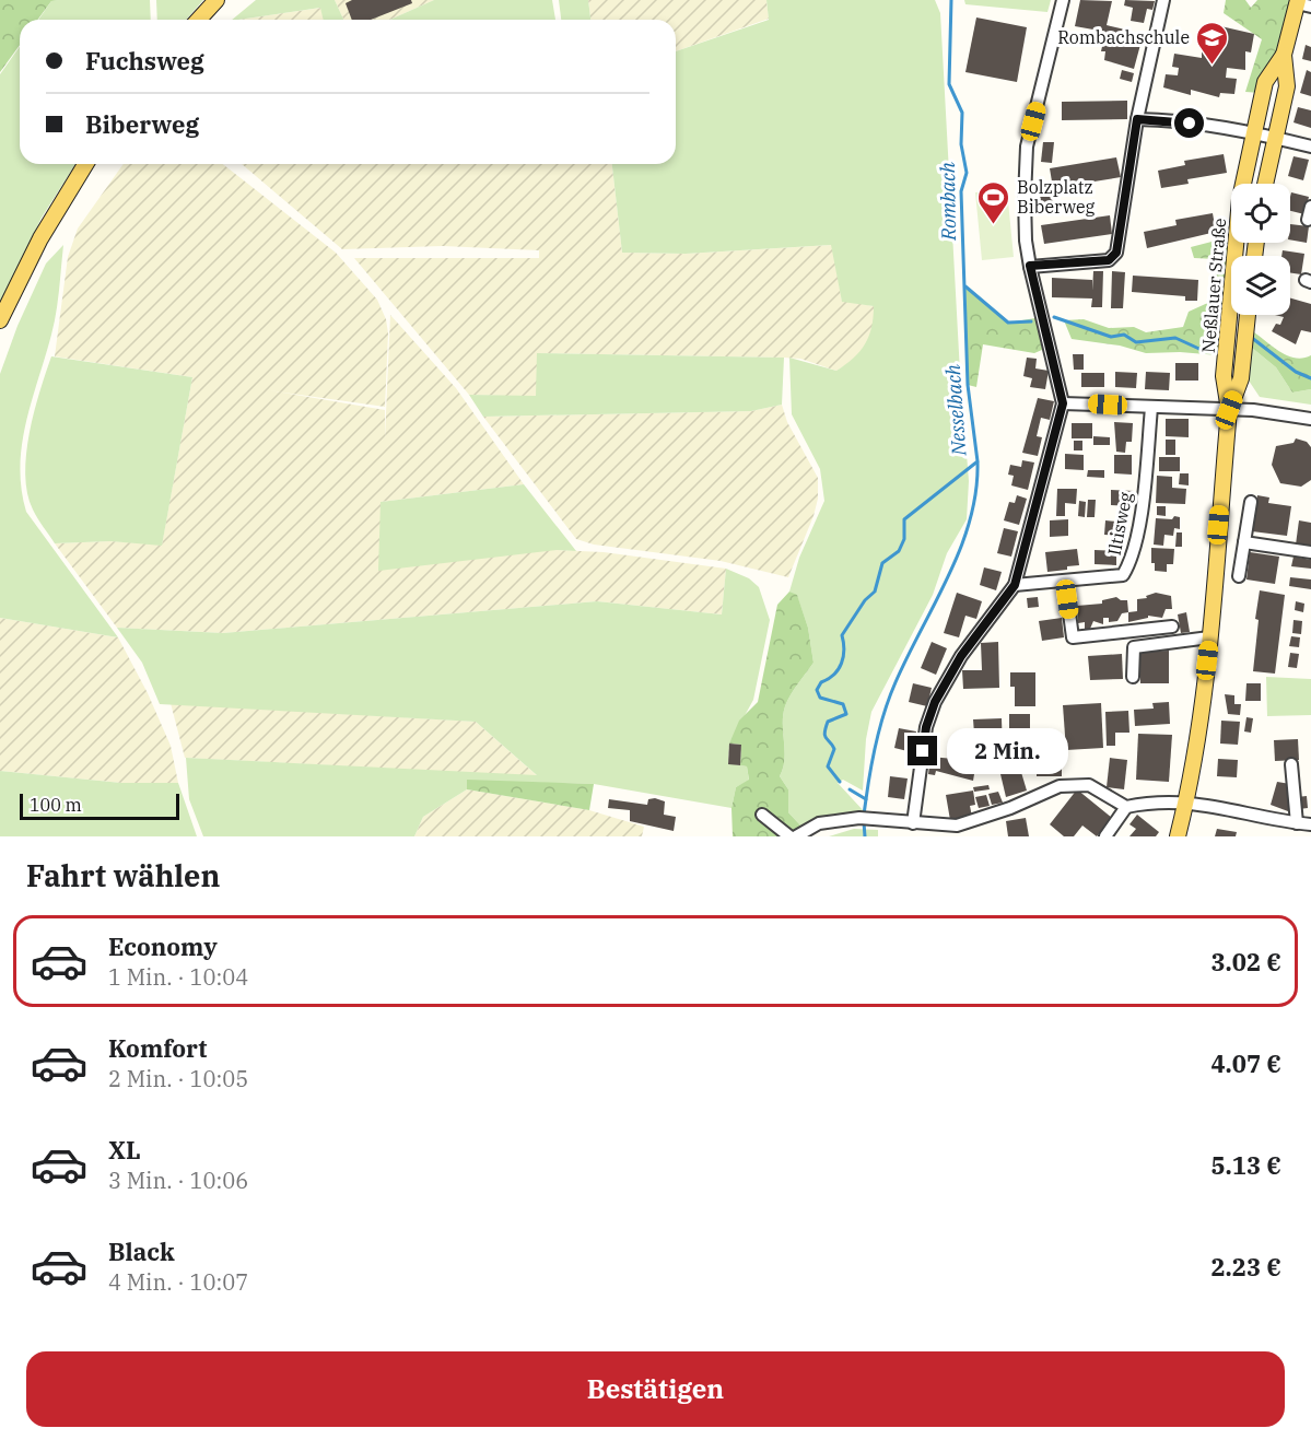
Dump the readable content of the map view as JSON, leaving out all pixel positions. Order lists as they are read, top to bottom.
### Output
{
  "streets": {
    "main road": ["Neßlauer Straße"],
    "street": ["Iltisweg"]
  },
  "water": ["Rombach", "Nesselbach"],
  "places": {
    "school or university": ["Rombachschule"],
    "sports": ["Bolzplatz Biberweg"]
  },
  "scale_bar": "100 m",
  "page": {
    "banner": ["Fuchsweg", "Biberweg"],
    "bubble": "2 Min.",
    "scale": "100 m",
    "heading": "Fahrt wählen",
    "list": [
      {
        "name": "Economy",
        "note": "1 Min. · 10:04",
        "value": "3.02 €"
      },
      {
        "name": "Komfort",
        "note": "2 Min. · 10:05",
        "value": "4.07 €"
      },
      {
        "name": "XL",
        "note": "3 Min. · 10:06",
        "value": "5.13 €"
      },
      {
        "name": "Black",
        "note": "4 Min. · 10:07",
        "value": "2.23 €"
      }
    ],
    "buttons": "Bestätigen"
  }
}
